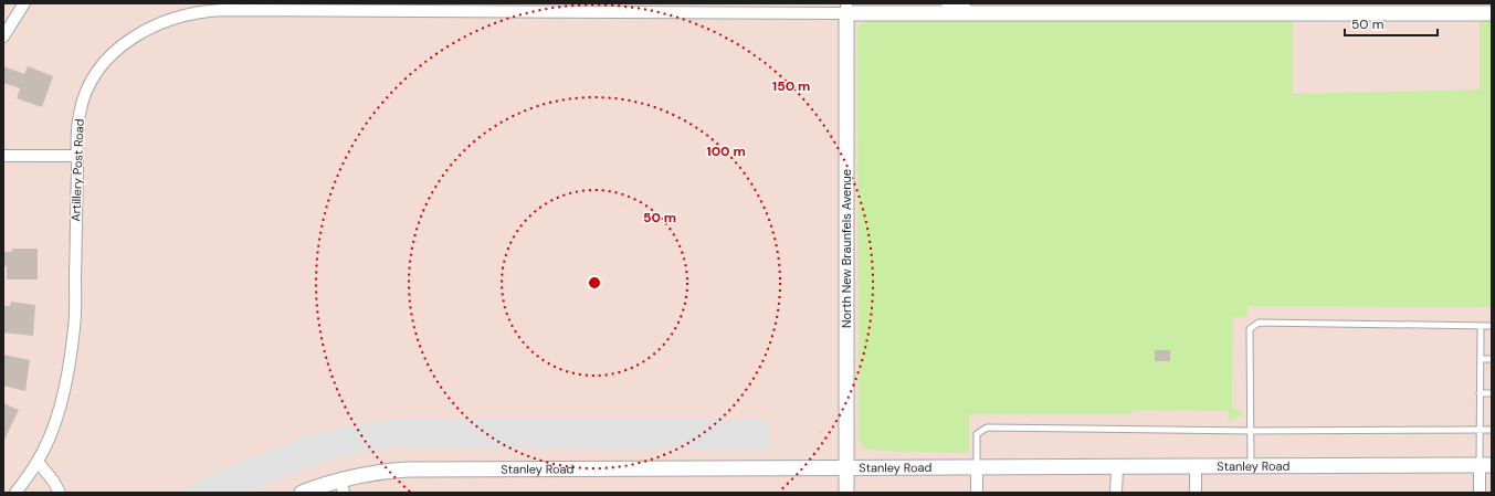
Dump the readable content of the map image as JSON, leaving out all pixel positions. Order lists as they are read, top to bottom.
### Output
{
  "streets": {
    "street": ["Artillery Post Road", "North New Braunfels Avenue", "Stanley Road"]
  },
  "crossings": [
    ["Artillery Post Road", "North New Braunfels Avenue"],
    ["North New Braunfels Avenue", "Stanley Road"]
  ],
  "scale_bar": "50 m",
  "rings": ["150 m", "100 m", "50 m"]
}
